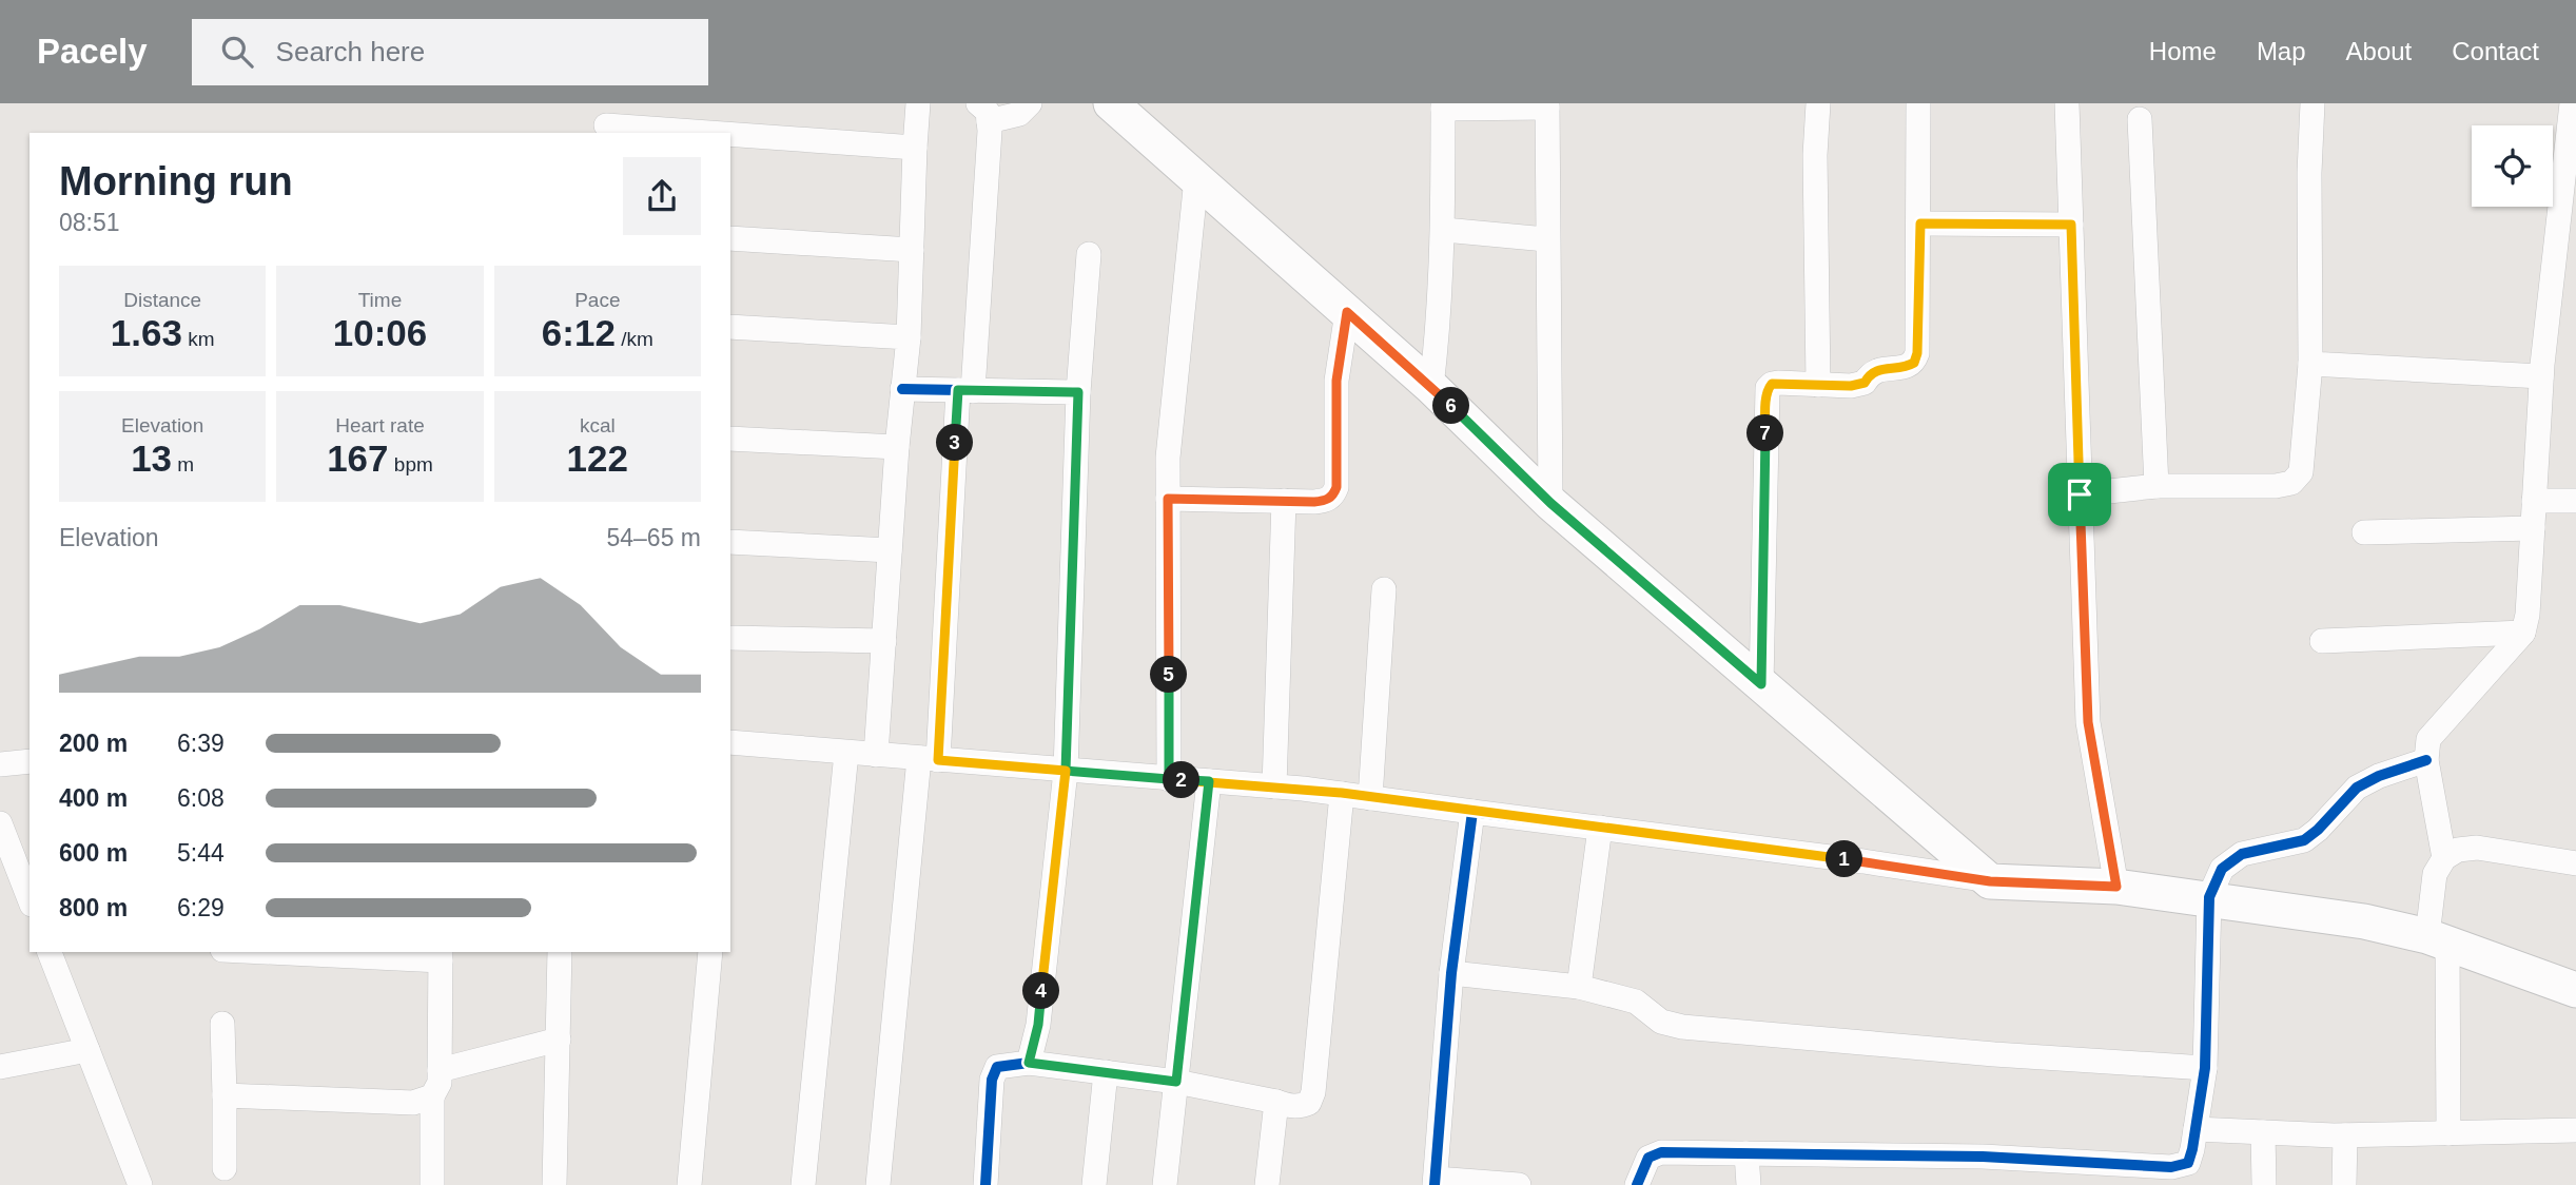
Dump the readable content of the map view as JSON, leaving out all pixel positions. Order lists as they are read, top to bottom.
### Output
{
  "page": {
    "header": "Pacely",
    "search": "Search here",
    "nav": [
      "Home",
      "Map",
      "About",
      "Contact"
    ],
    "heading": ["Morning run", "08:51"],
    "stats": [
      ["Distance", "1.63 km"],
      ["Time", "10:06"],
      ["Pace", "6:12 /km"],
      ["Elevation", "13 m"],
      ["Heart rate", "167 bpm"],
      ["kcal", "122"]
    ],
    "pins": [
      "6",
      "7",
      "3",
      "5",
      "2",
      "1",
      "4"
    ],
    "chart": ["Elevation", "54–65 m"],
    "list": [
      {
        "name": "200 m",
        "note": "6:39"
      },
      {
        "name": "400 m",
        "note": "6:08"
      },
      {
        "name": "600 m",
        "note": "5:44"
      },
      {
        "name": "800 m",
        "note": "6:29"
      }
    ]
  }
}
